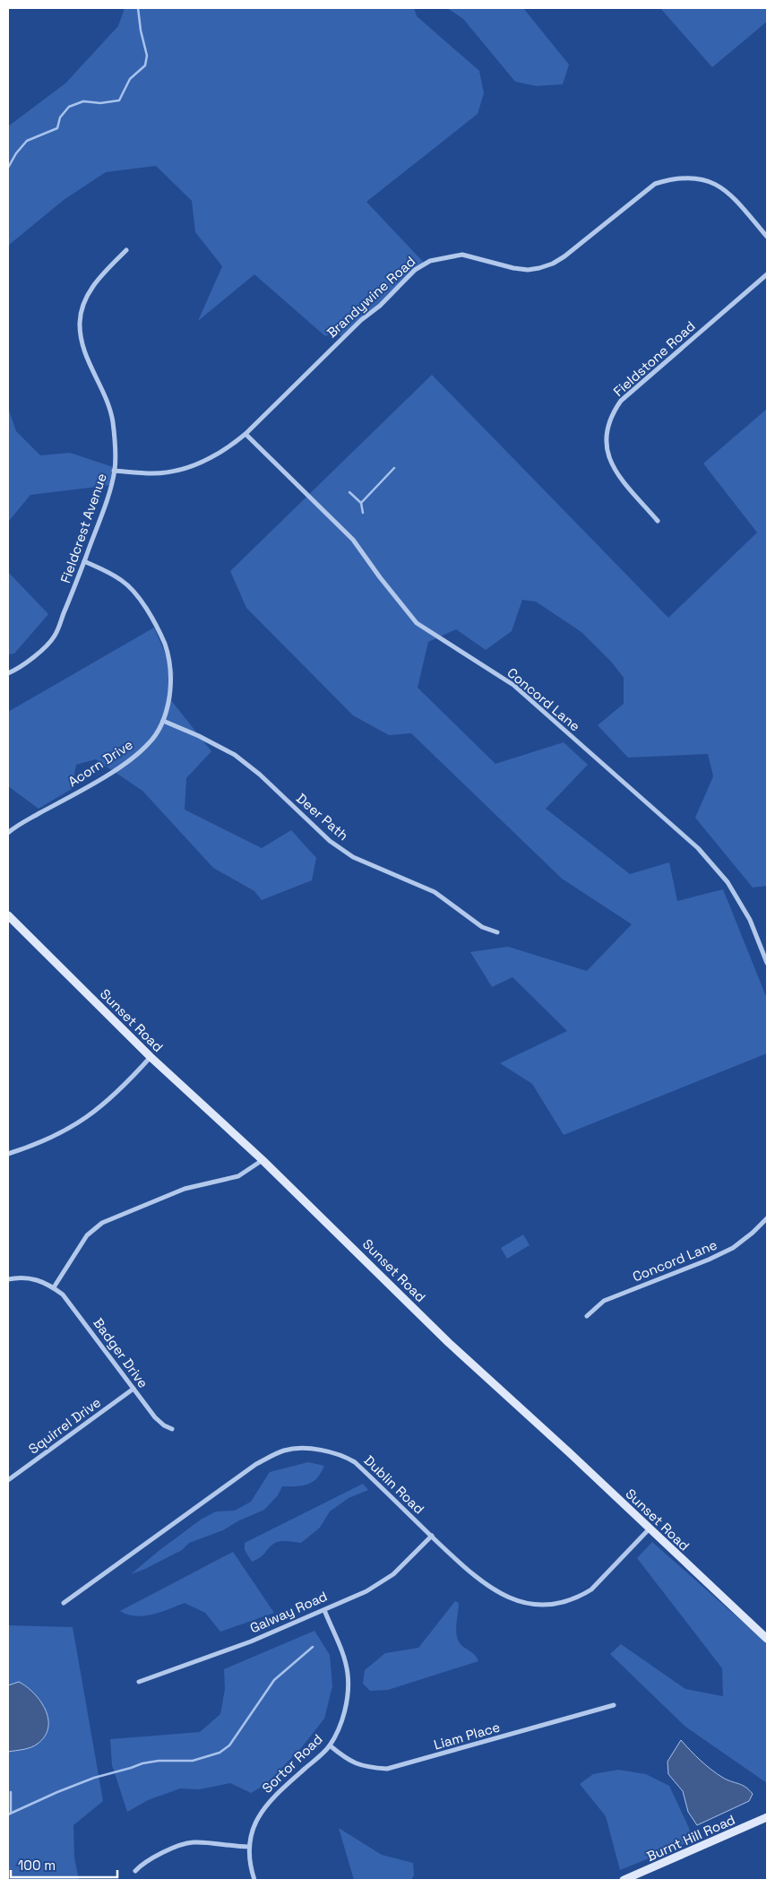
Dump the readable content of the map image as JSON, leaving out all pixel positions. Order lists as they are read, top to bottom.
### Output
{
  "streets": {
    "street": [
      "Brandywine Road",
      "Fieldstone Road",
      "Fieldcrest Avenue",
      "Concord Lane",
      "Acorn Drive",
      "Deer Path",
      "Sunset Road",
      "Badger Drive",
      "Squirrel Drive",
      "Dublin Road",
      "Galway Road",
      "Liam Place",
      "Sortor Road",
      "Burnt Hill Road"
    ]
  },
  "crossings": [
    ["Brandywine Road", "Fieldcrest Avenue"],
    ["Brandywine Road", "Concord Lane"],
    ["Fieldcrest Avenue", "Acorn Drive"],
    ["Acorn Drive", "Deer Path"],
    ["Sunset Road", "Dublin Road"],
    ["Badger Drive", "Squirrel Drive"],
    ["Dublin Road", "Galway Road"],
    ["Galway Road", "Sortor Road"],
    ["Liam Place", "Sortor Road"]
  ],
  "scale_bar": "100 m"
}
